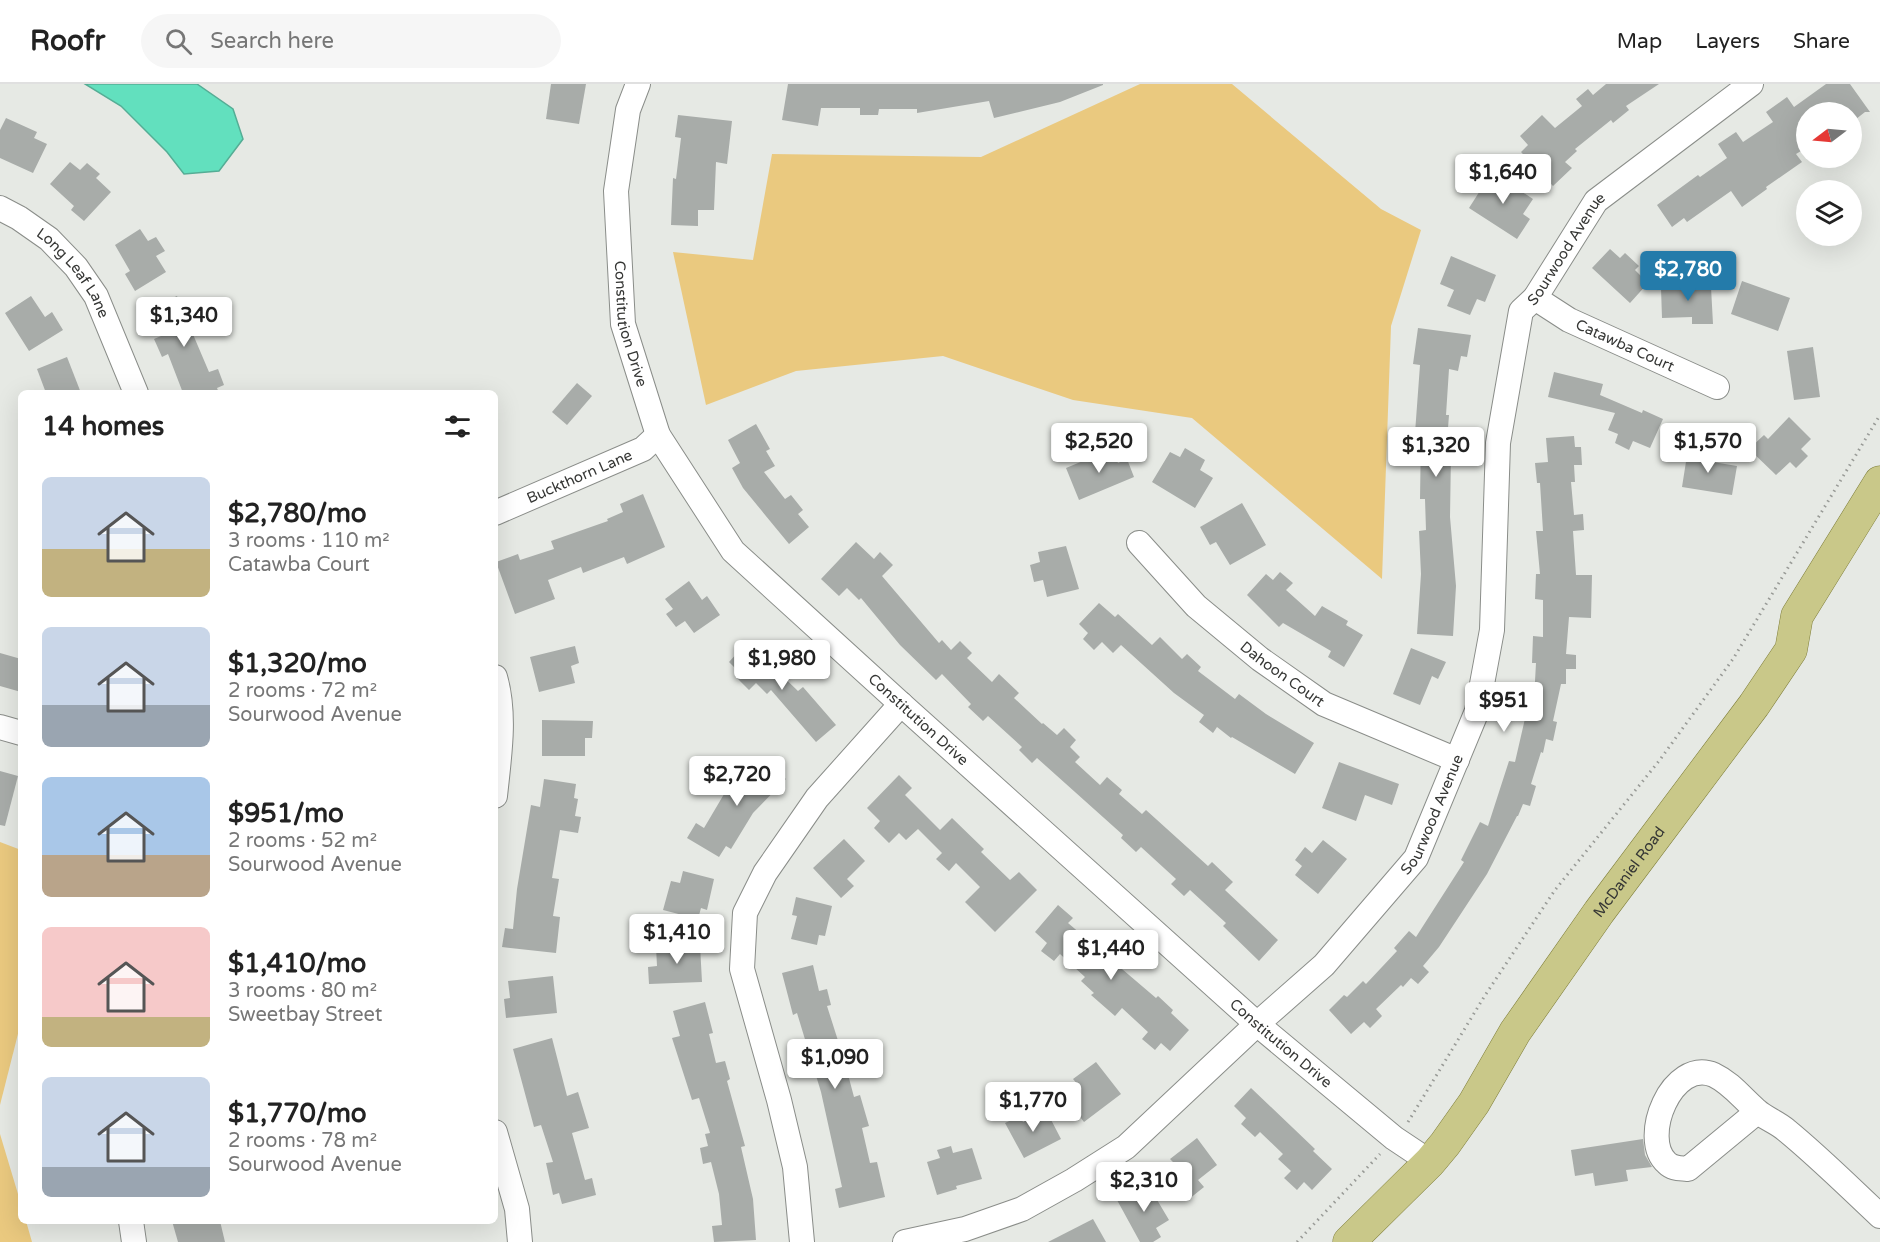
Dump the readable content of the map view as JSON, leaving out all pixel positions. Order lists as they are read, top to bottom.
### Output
{
  "streets": {
    "main road": ["McDaniel Road"],
    "street": [
      "Sourwood Avenue",
      "Long Leaf Lane",
      "Constitution Drive",
      "Catawba Court",
      "Buckthorn Lane",
      "Dahoon Court"
    ]
  },
  "crossings": [
    ["Sourwood Avenue", "Constitution Drive"],
    ["Sourwood Avenue", "Catawba Court"],
    ["Sourwood Avenue", "Dahoon Court"],
    ["Constitution Drive", "Buckthorn Lane"],
    ["Constitution Drive", "McDaniel Road"]
  ],
  "north": "left",
  "page": {
    "header": "Roofr",
    "search": "Search here",
    "nav": ["Map", "Layers", "Share"],
    "price": [
      "$1,640",
      "$2,780",
      "$1,340",
      "$2,520",
      "$1,570",
      "$1,320",
      "$1,980",
      "$951",
      "$2,720",
      "$1,410",
      "$1,440",
      "$1,090",
      "$1,770",
      "$2,310"
    ],
    "heading": "14 homes",
    "list": [
      {
        "name": "$2,780/mo",
        "note": "3 rooms · 110 m² · Catawba Court"
      },
      {
        "name": "$1,320/mo",
        "note": "2 rooms · 72 m² · Sourwood Avenue"
      },
      {
        "name": "$951/mo",
        "note": "2 rooms · 52 m² · Sourwood Avenue"
      },
      {
        "name": "$1,410/mo",
        "note": "3 rooms · 80 m² · Sweetbay Street"
      },
      {
        "name": "$1,770/mo",
        "note": "2 rooms · 78 m² · Sourwood Avenue"
      }
    ]
  }
}
